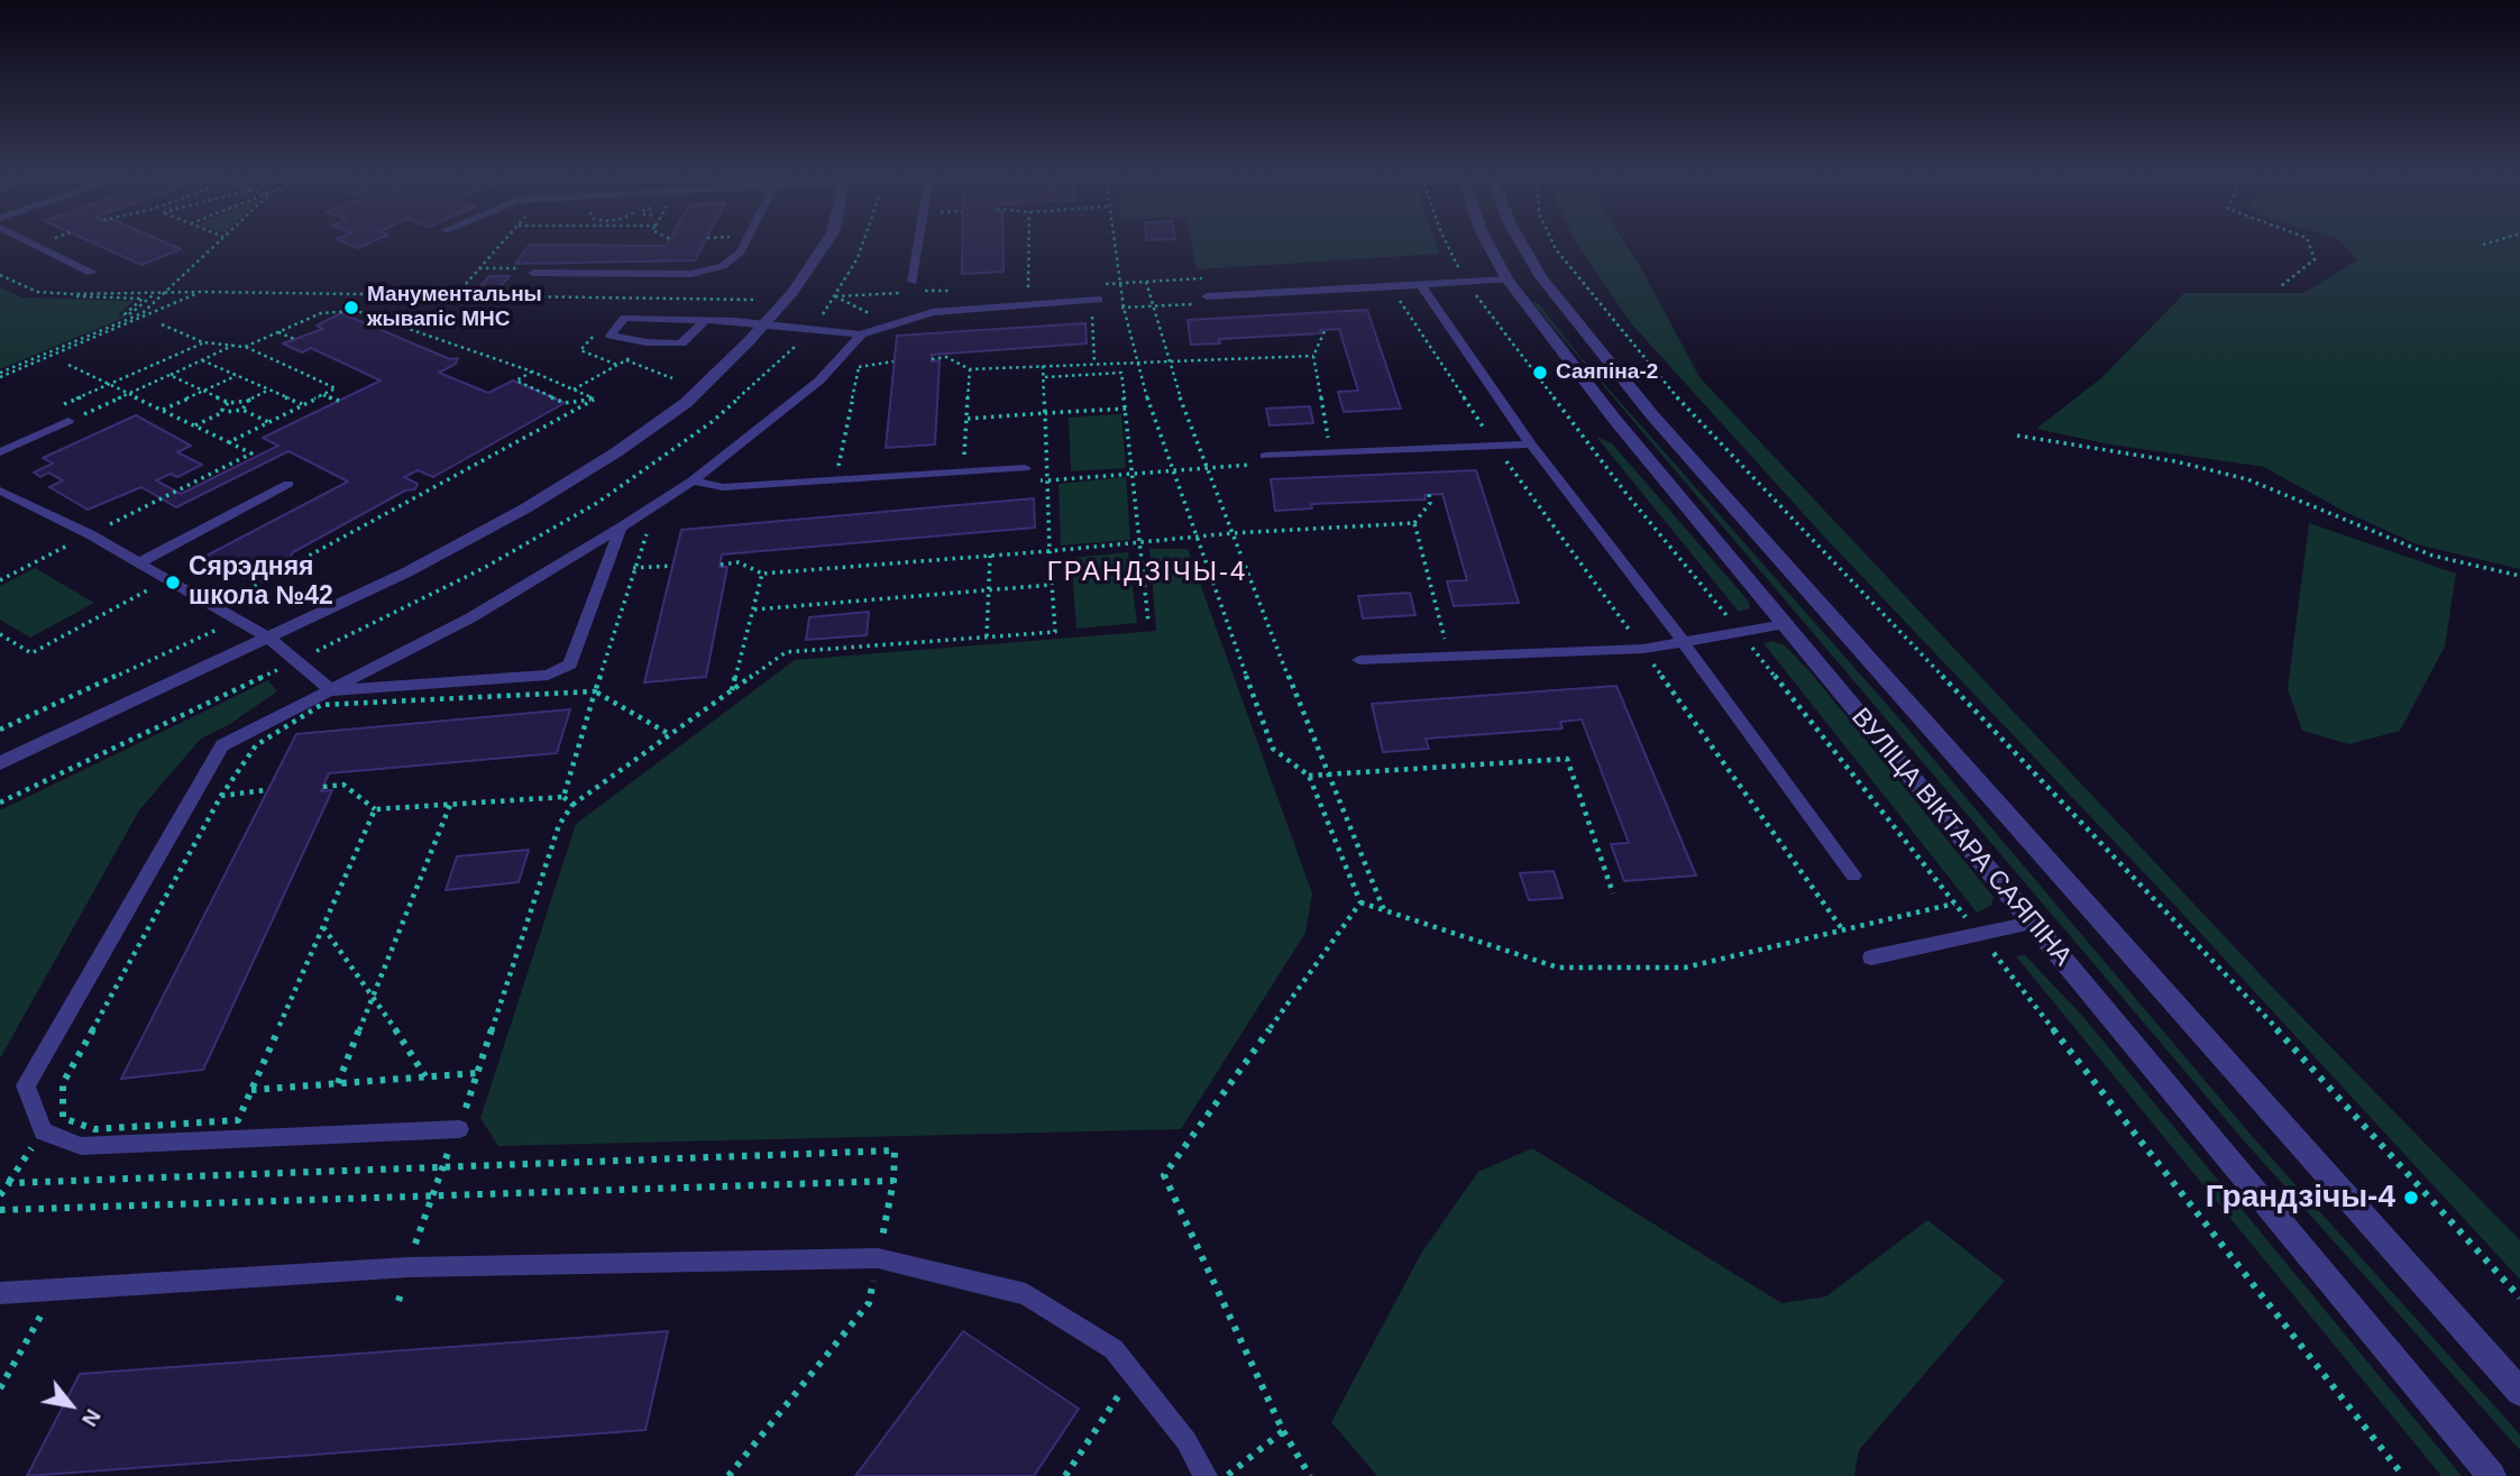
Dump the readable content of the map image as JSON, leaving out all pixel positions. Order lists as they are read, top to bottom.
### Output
{
  "streets": {
    "street": ["ВУЛІЦА ВІКТАРА САЯПІНА"]
  },
  "districts": ["ГРАНДЗІЧЫ-4"],
  "places": [
    "Манументальны жывапіс МНС",
    "Саяпіна-2",
    "Сярэдняя школа №42",
    "Грандзічы-4"
  ],
  "north": "bottom right"
}
